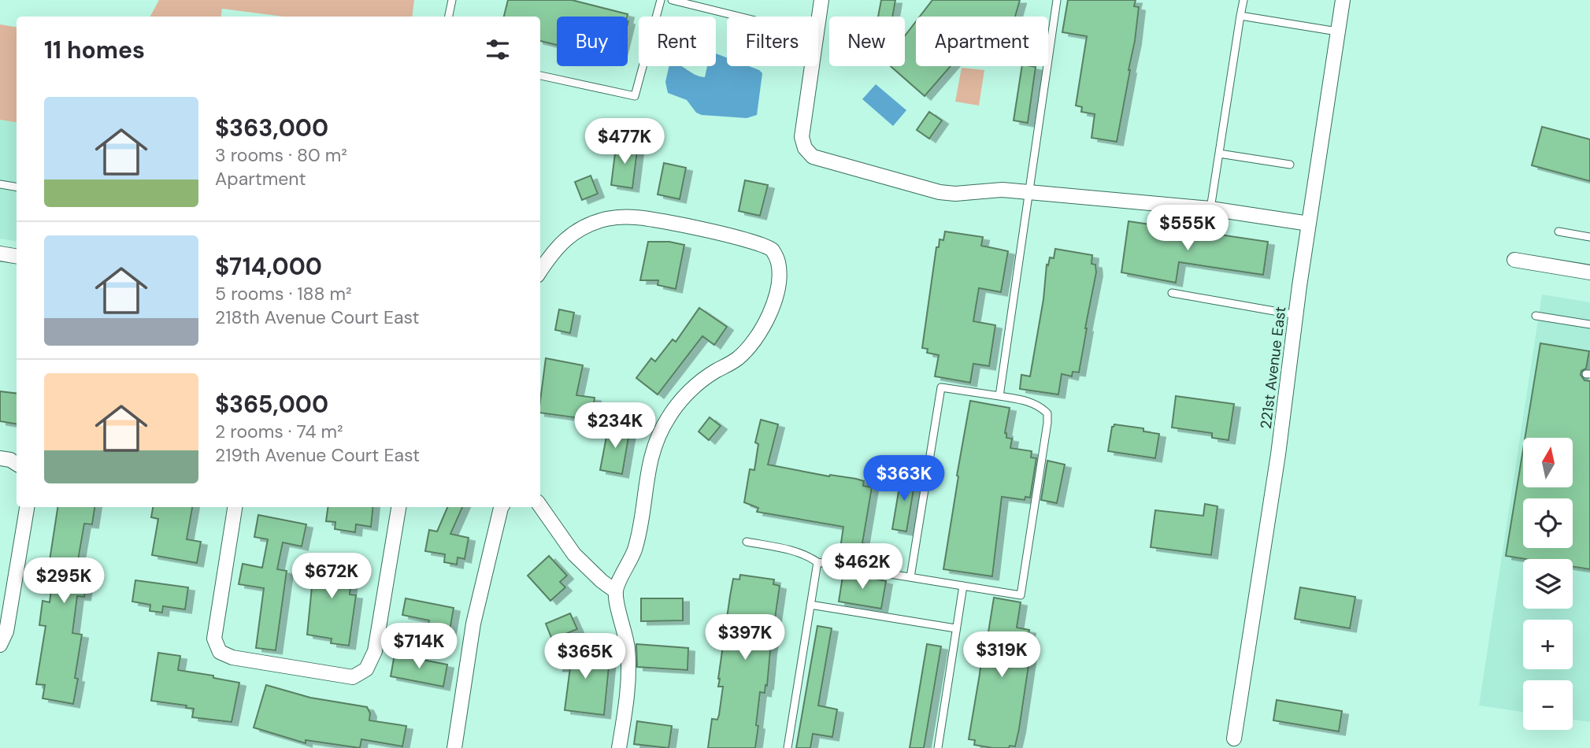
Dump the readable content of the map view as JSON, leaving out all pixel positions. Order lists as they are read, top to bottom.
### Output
{
  "streets": {
    "street": ["221st Avenue East"]
  },
  "north": "top",
  "page": {
    "chip": [
      "Buy",
      "Rent",
      "Filters",
      "New",
      "Apartment"
    ],
    "heading": "11 homes",
    "list": [
      {
        "name": "$363,000",
        "note": "3 rooms · 80 m² · Apartment"
      },
      {
        "name": "$714,000",
        "note": "5 rooms · 188 m² · 218th Avenue Court East"
      },
      {
        "name": "$365,000",
        "note": "2 rooms · 74 m² · 219th Avenue Court East"
      }
    ],
    "price": [
      "$477K",
      "$555K",
      "$234K",
      "$363K",
      "$462K",
      "$672K",
      "$295K",
      "$397K",
      "$714K",
      "$319K",
      "$365K"
    ],
    "map_buttons": ["+", "−"]
  }
}
